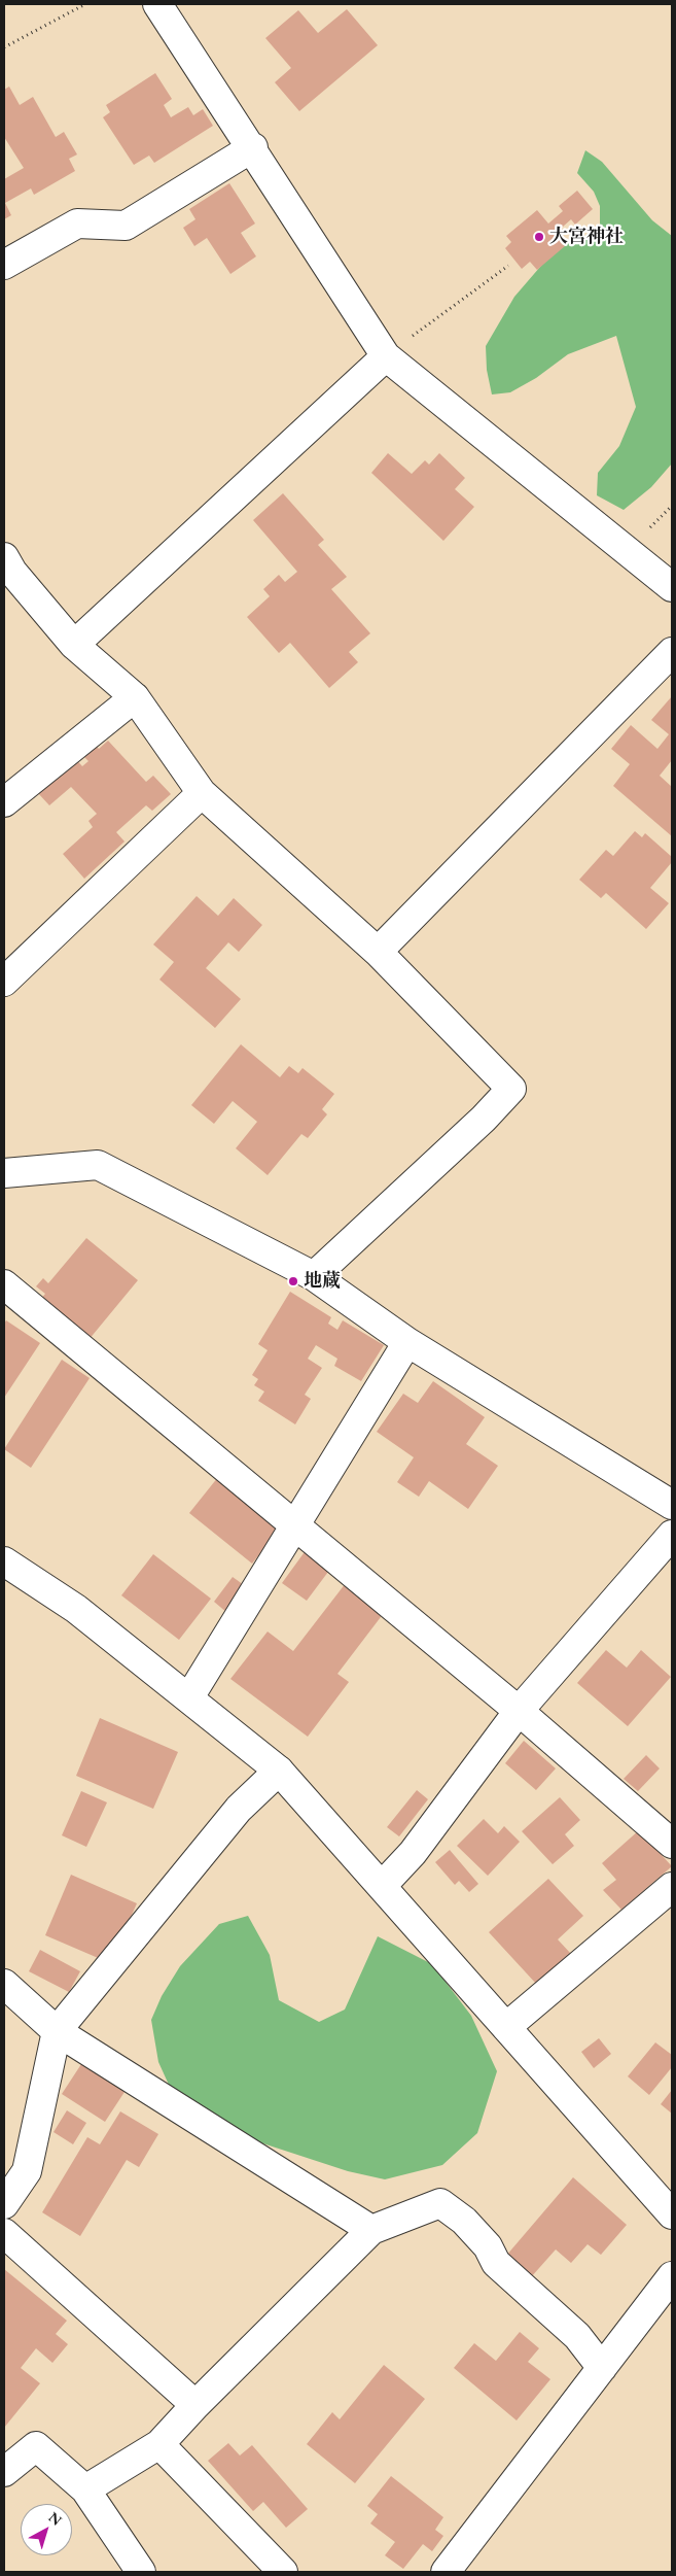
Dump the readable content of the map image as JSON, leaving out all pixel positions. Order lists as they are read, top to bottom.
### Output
{
  "places": ["大宮神社", "地蔵"],
  "north": "top right"
}
